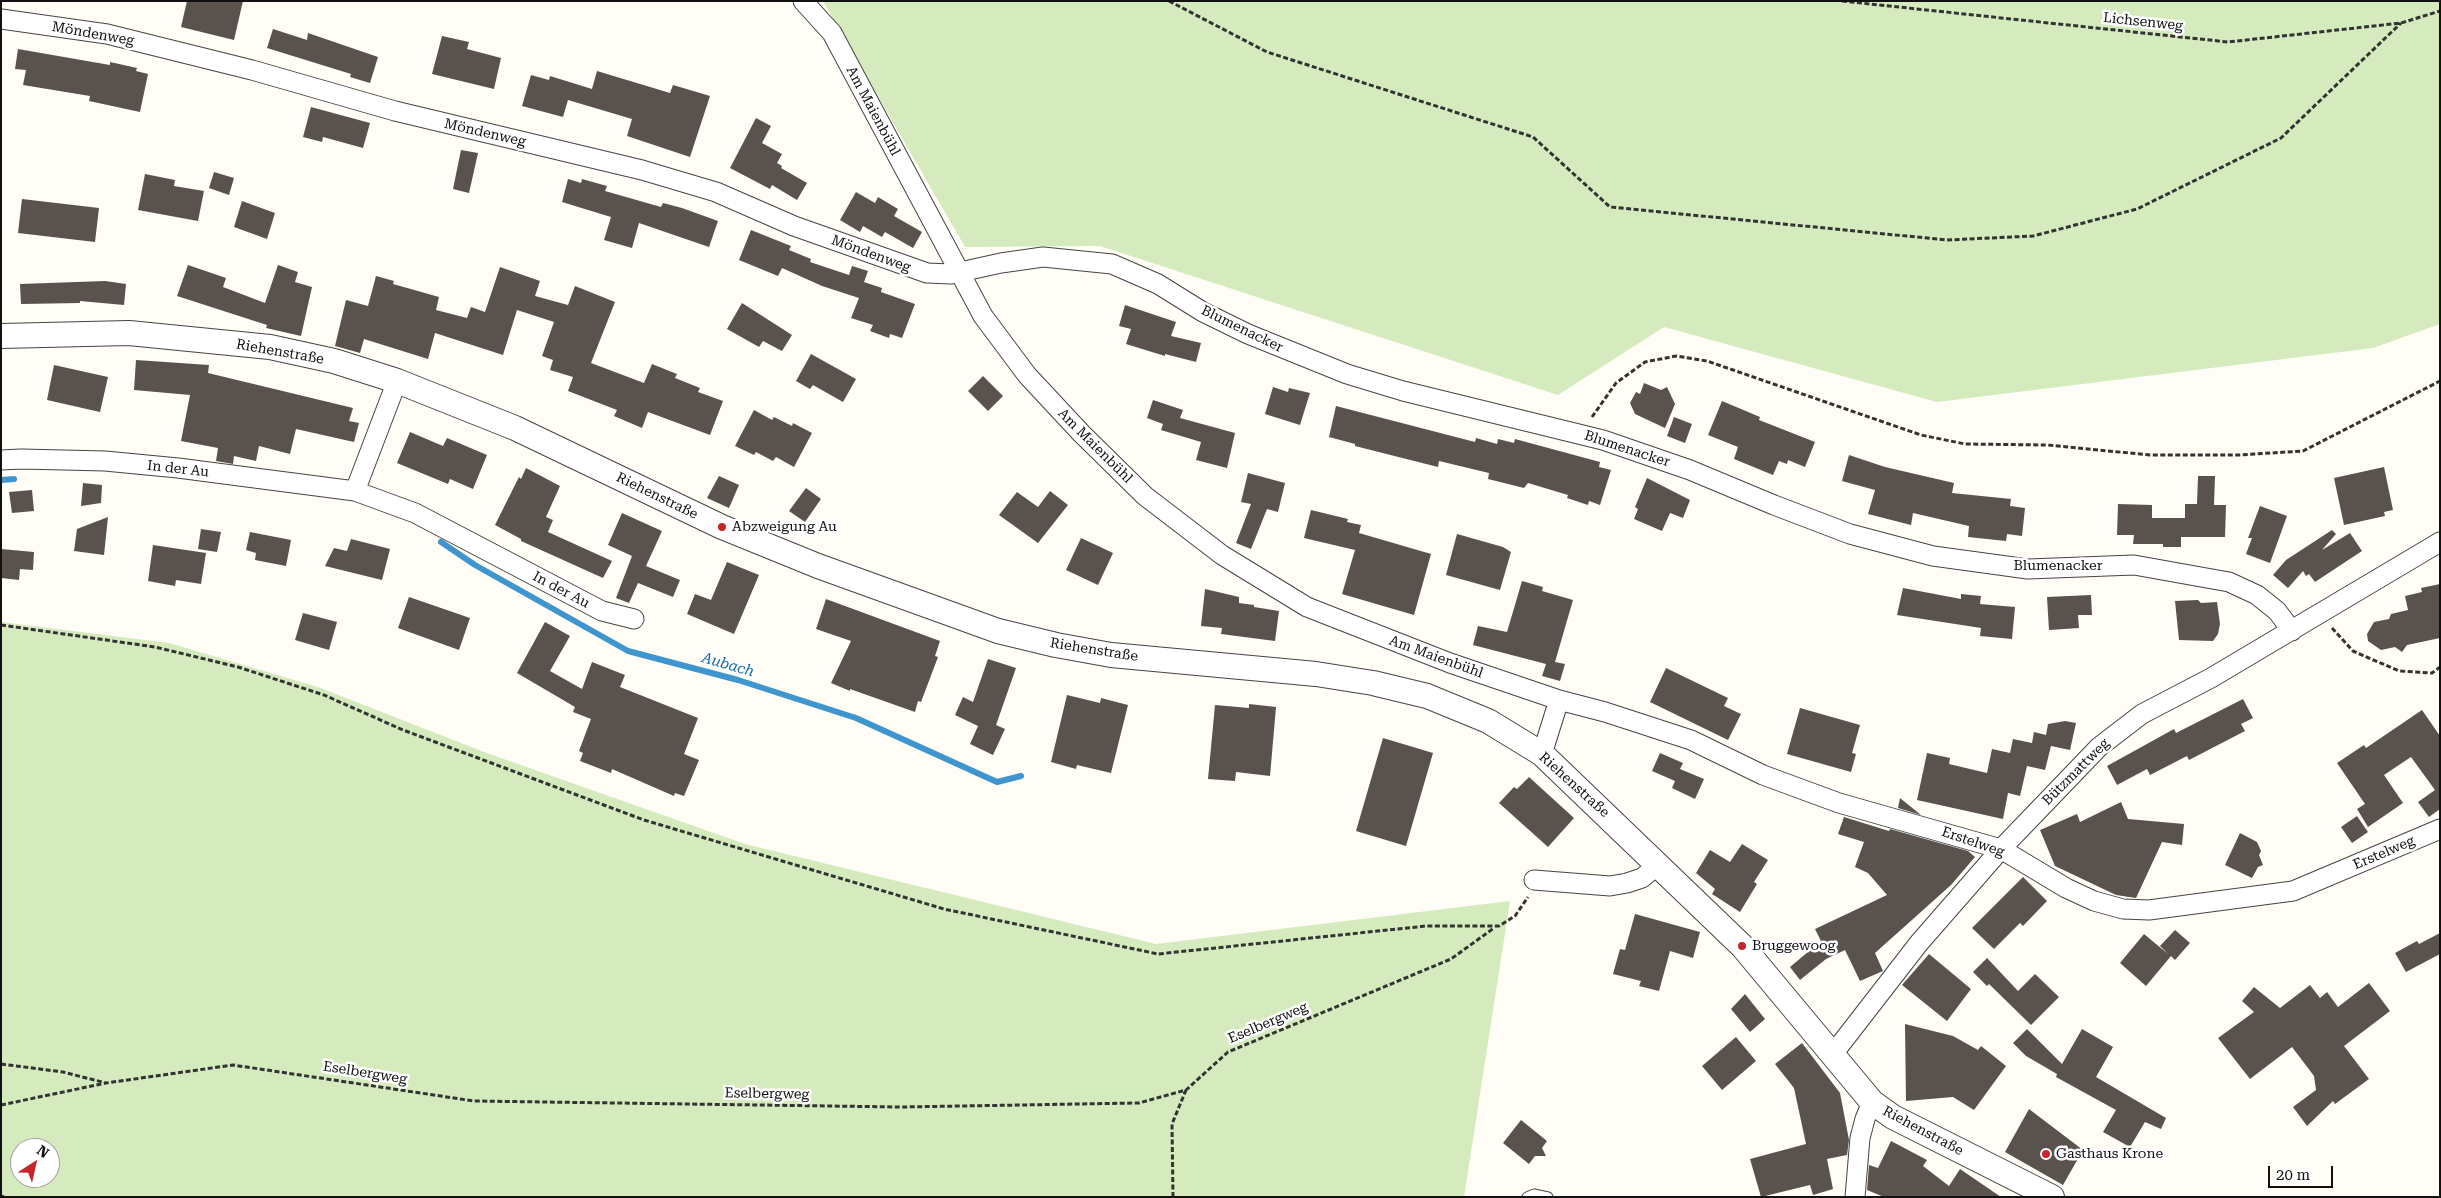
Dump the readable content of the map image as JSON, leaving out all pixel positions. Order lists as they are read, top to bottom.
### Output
{
  "streets": {
    "street": [
      "Möndenweg",
      "Am Maienbühl",
      "Blumenacker",
      "Riehenstraße",
      "In der Au",
      "Bützmattweg",
      "Erstelweg"
    ],
    "path": ["Lichsenweg", "Eselbergweg"]
  },
  "crossings": [
    ["Möndenweg", "Am Maienbühl"],
    ["Möndenweg", "Blumenacker"],
    ["Am Maienbühl", "Blumenacker"],
    ["Am Maienbühl", "Erstelweg"],
    ["Blumenacker", "Bützmattweg"],
    ["Riehenstraße", "Bützmattweg"],
    ["Bützmattweg", "Erstelweg"]
  ],
  "water": ["Aubach"],
  "places": ["Abzweigung Au", "Bruggewoog", "Gasthaus Krone"],
  "scale_bar": "20 m",
  "north": "top right"
}
